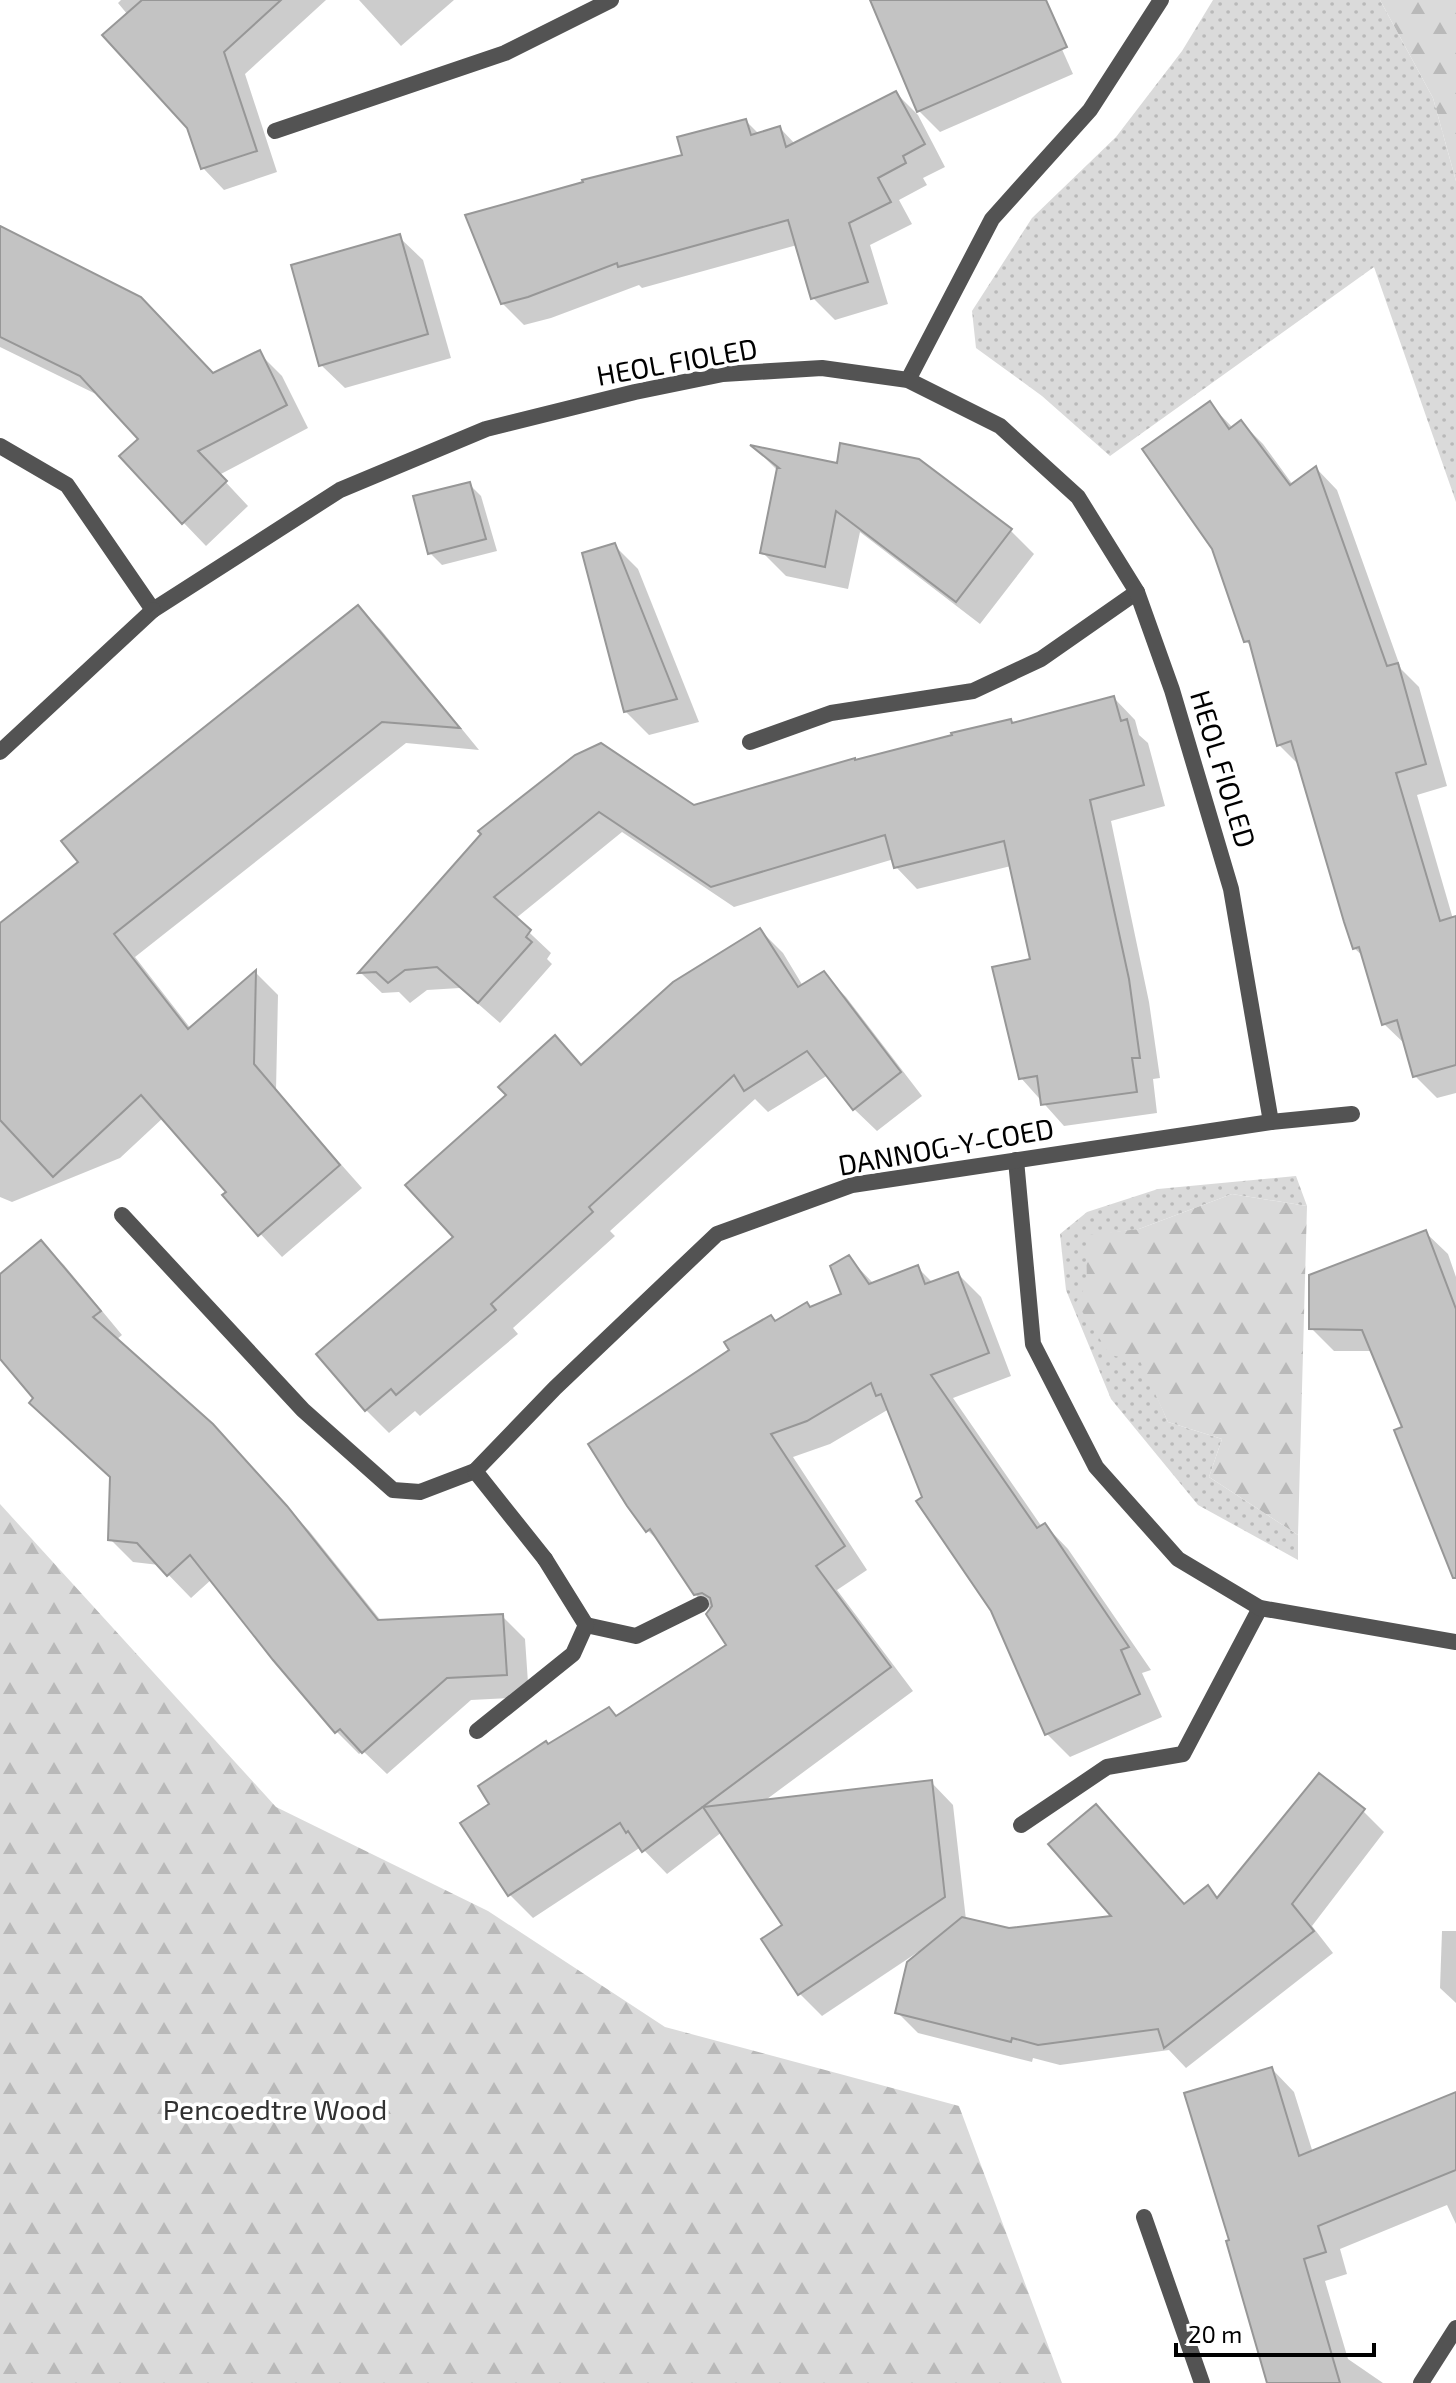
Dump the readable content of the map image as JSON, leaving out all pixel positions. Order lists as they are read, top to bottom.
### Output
{
  "streets": {
    "street": ["HEOL FIOLED", "DANNOG-Y-COED"]
  },
  "crossings": [
    ["HEOL FIOLED", "DANNOG-Y-COED"]
  ],
  "parks": ["Pencoedtre Wood"],
  "scale_bar": "20 m"
}
